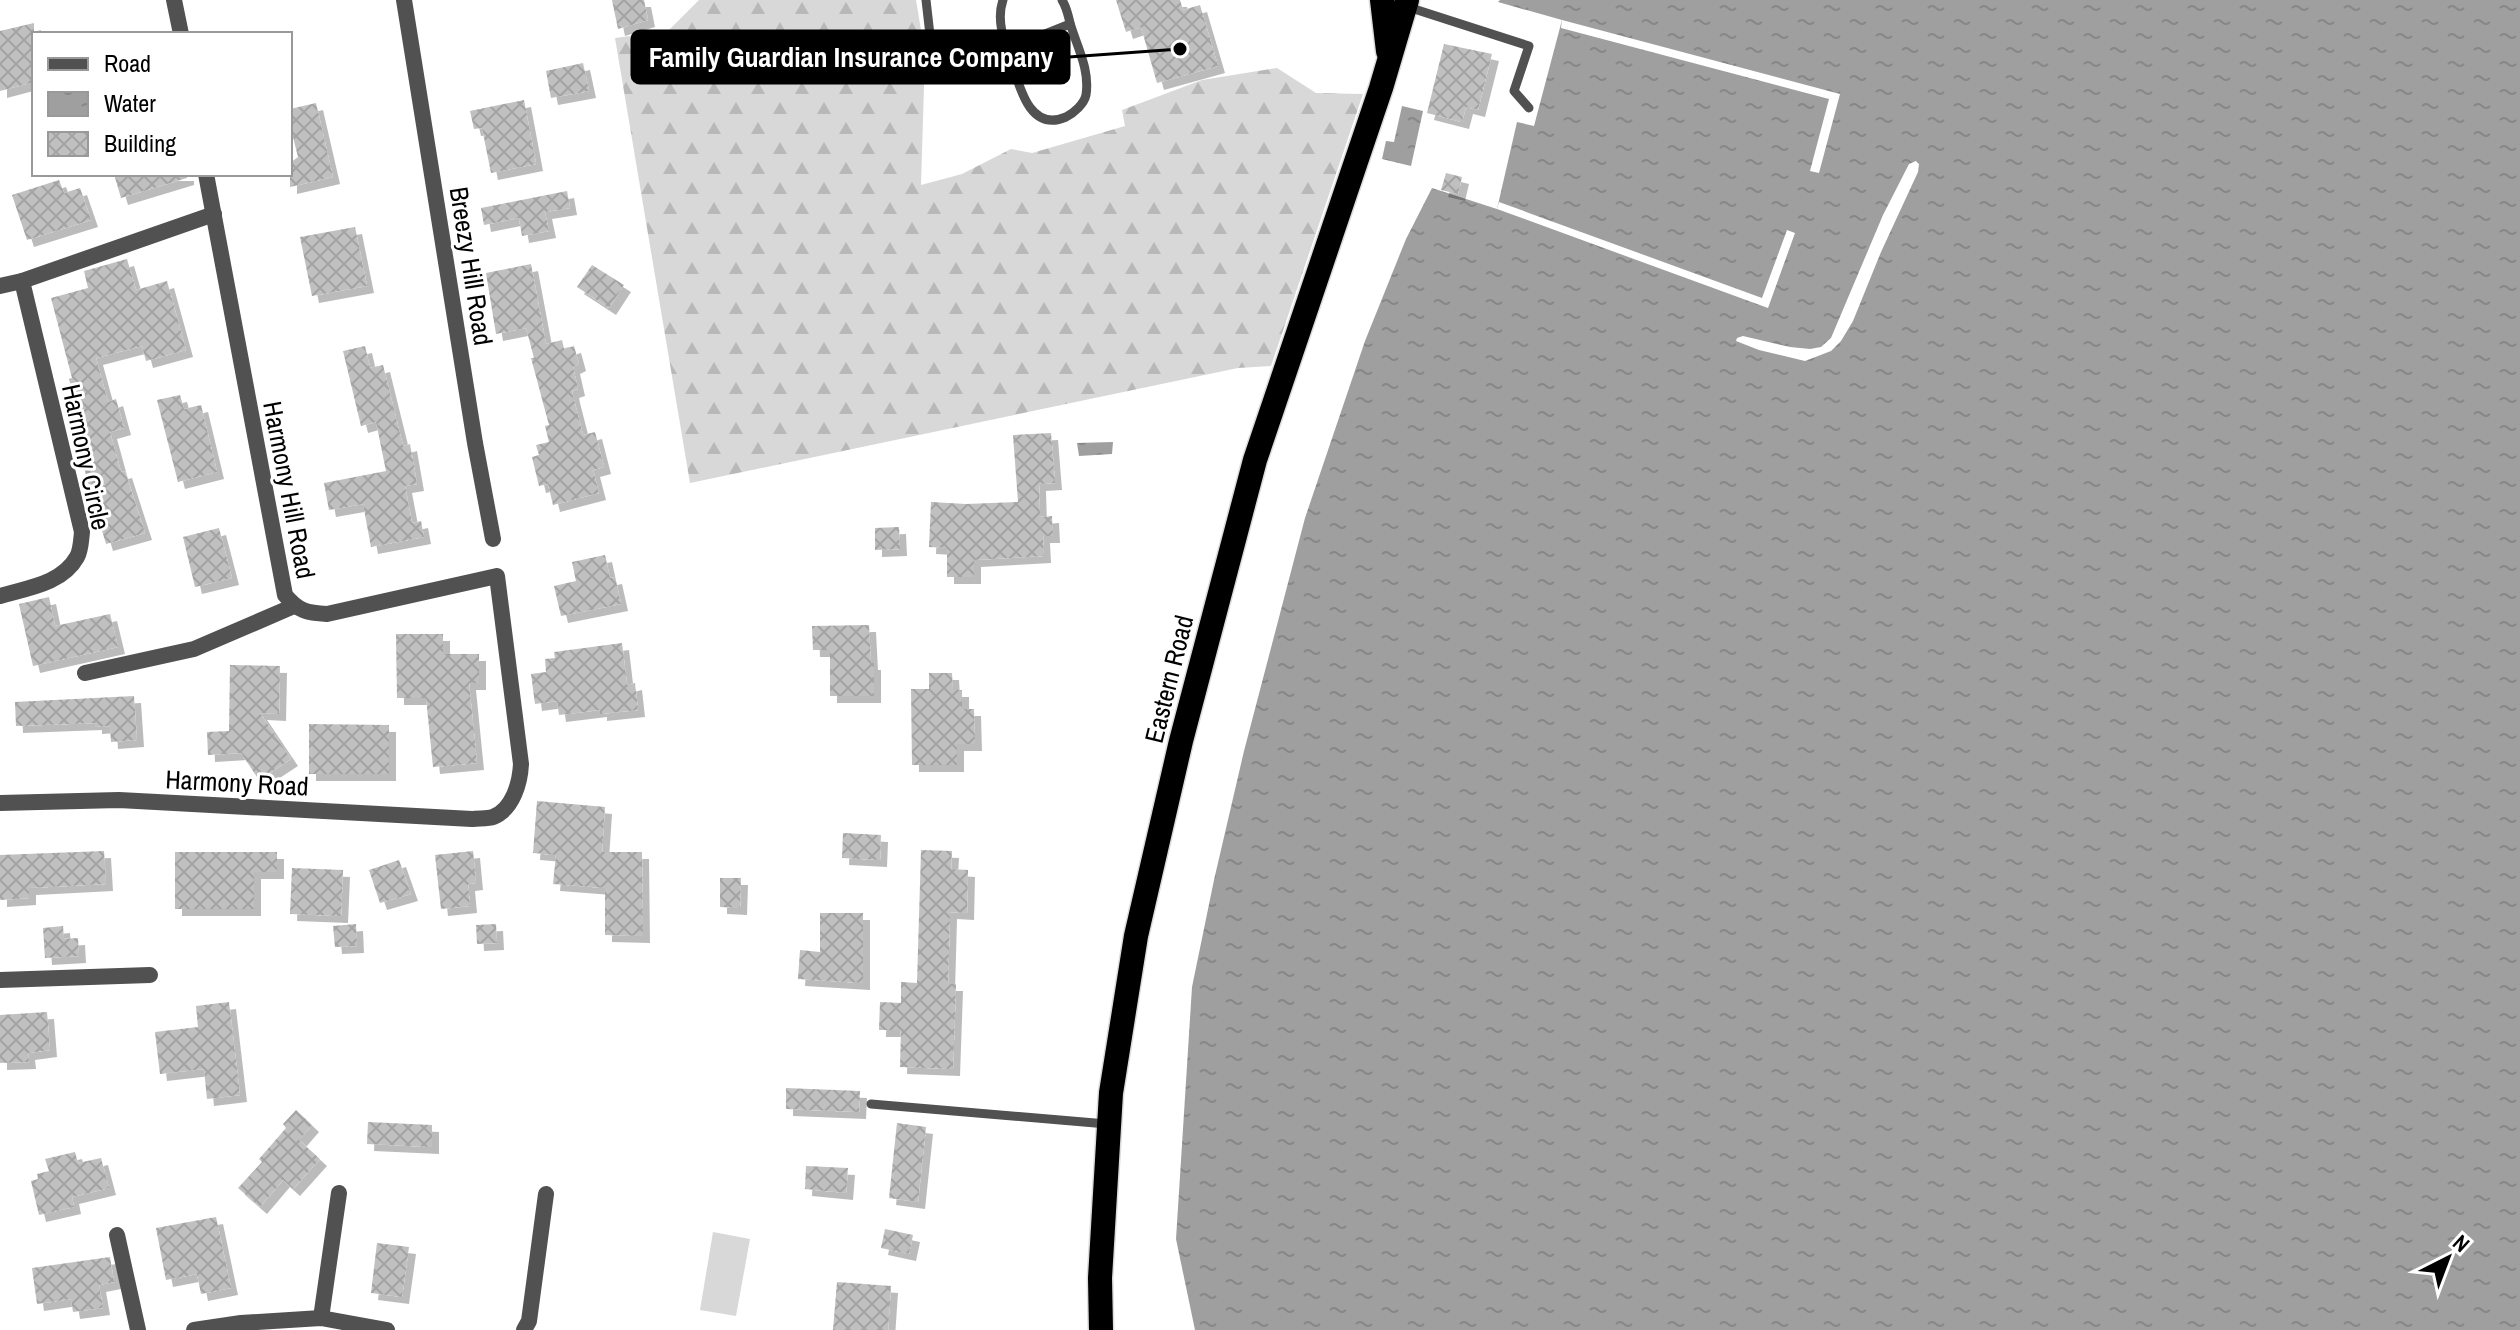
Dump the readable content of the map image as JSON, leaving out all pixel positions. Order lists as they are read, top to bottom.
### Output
{
  "streets": {
    "highway": ["Eastern Road"],
    "street": [
      "Breezy Hill Road",
      "Harmony Circle",
      "Harmony Hill Road",
      "Harmony Road"
    ]
  },
  "crossings": [
    ["Harmony Hill Road", "Harmony Road"]
  ],
  "places": ["Family Guardian Insurance Company"],
  "legend": ["Road", "Water", "Building"],
  "north": "top right"
}
